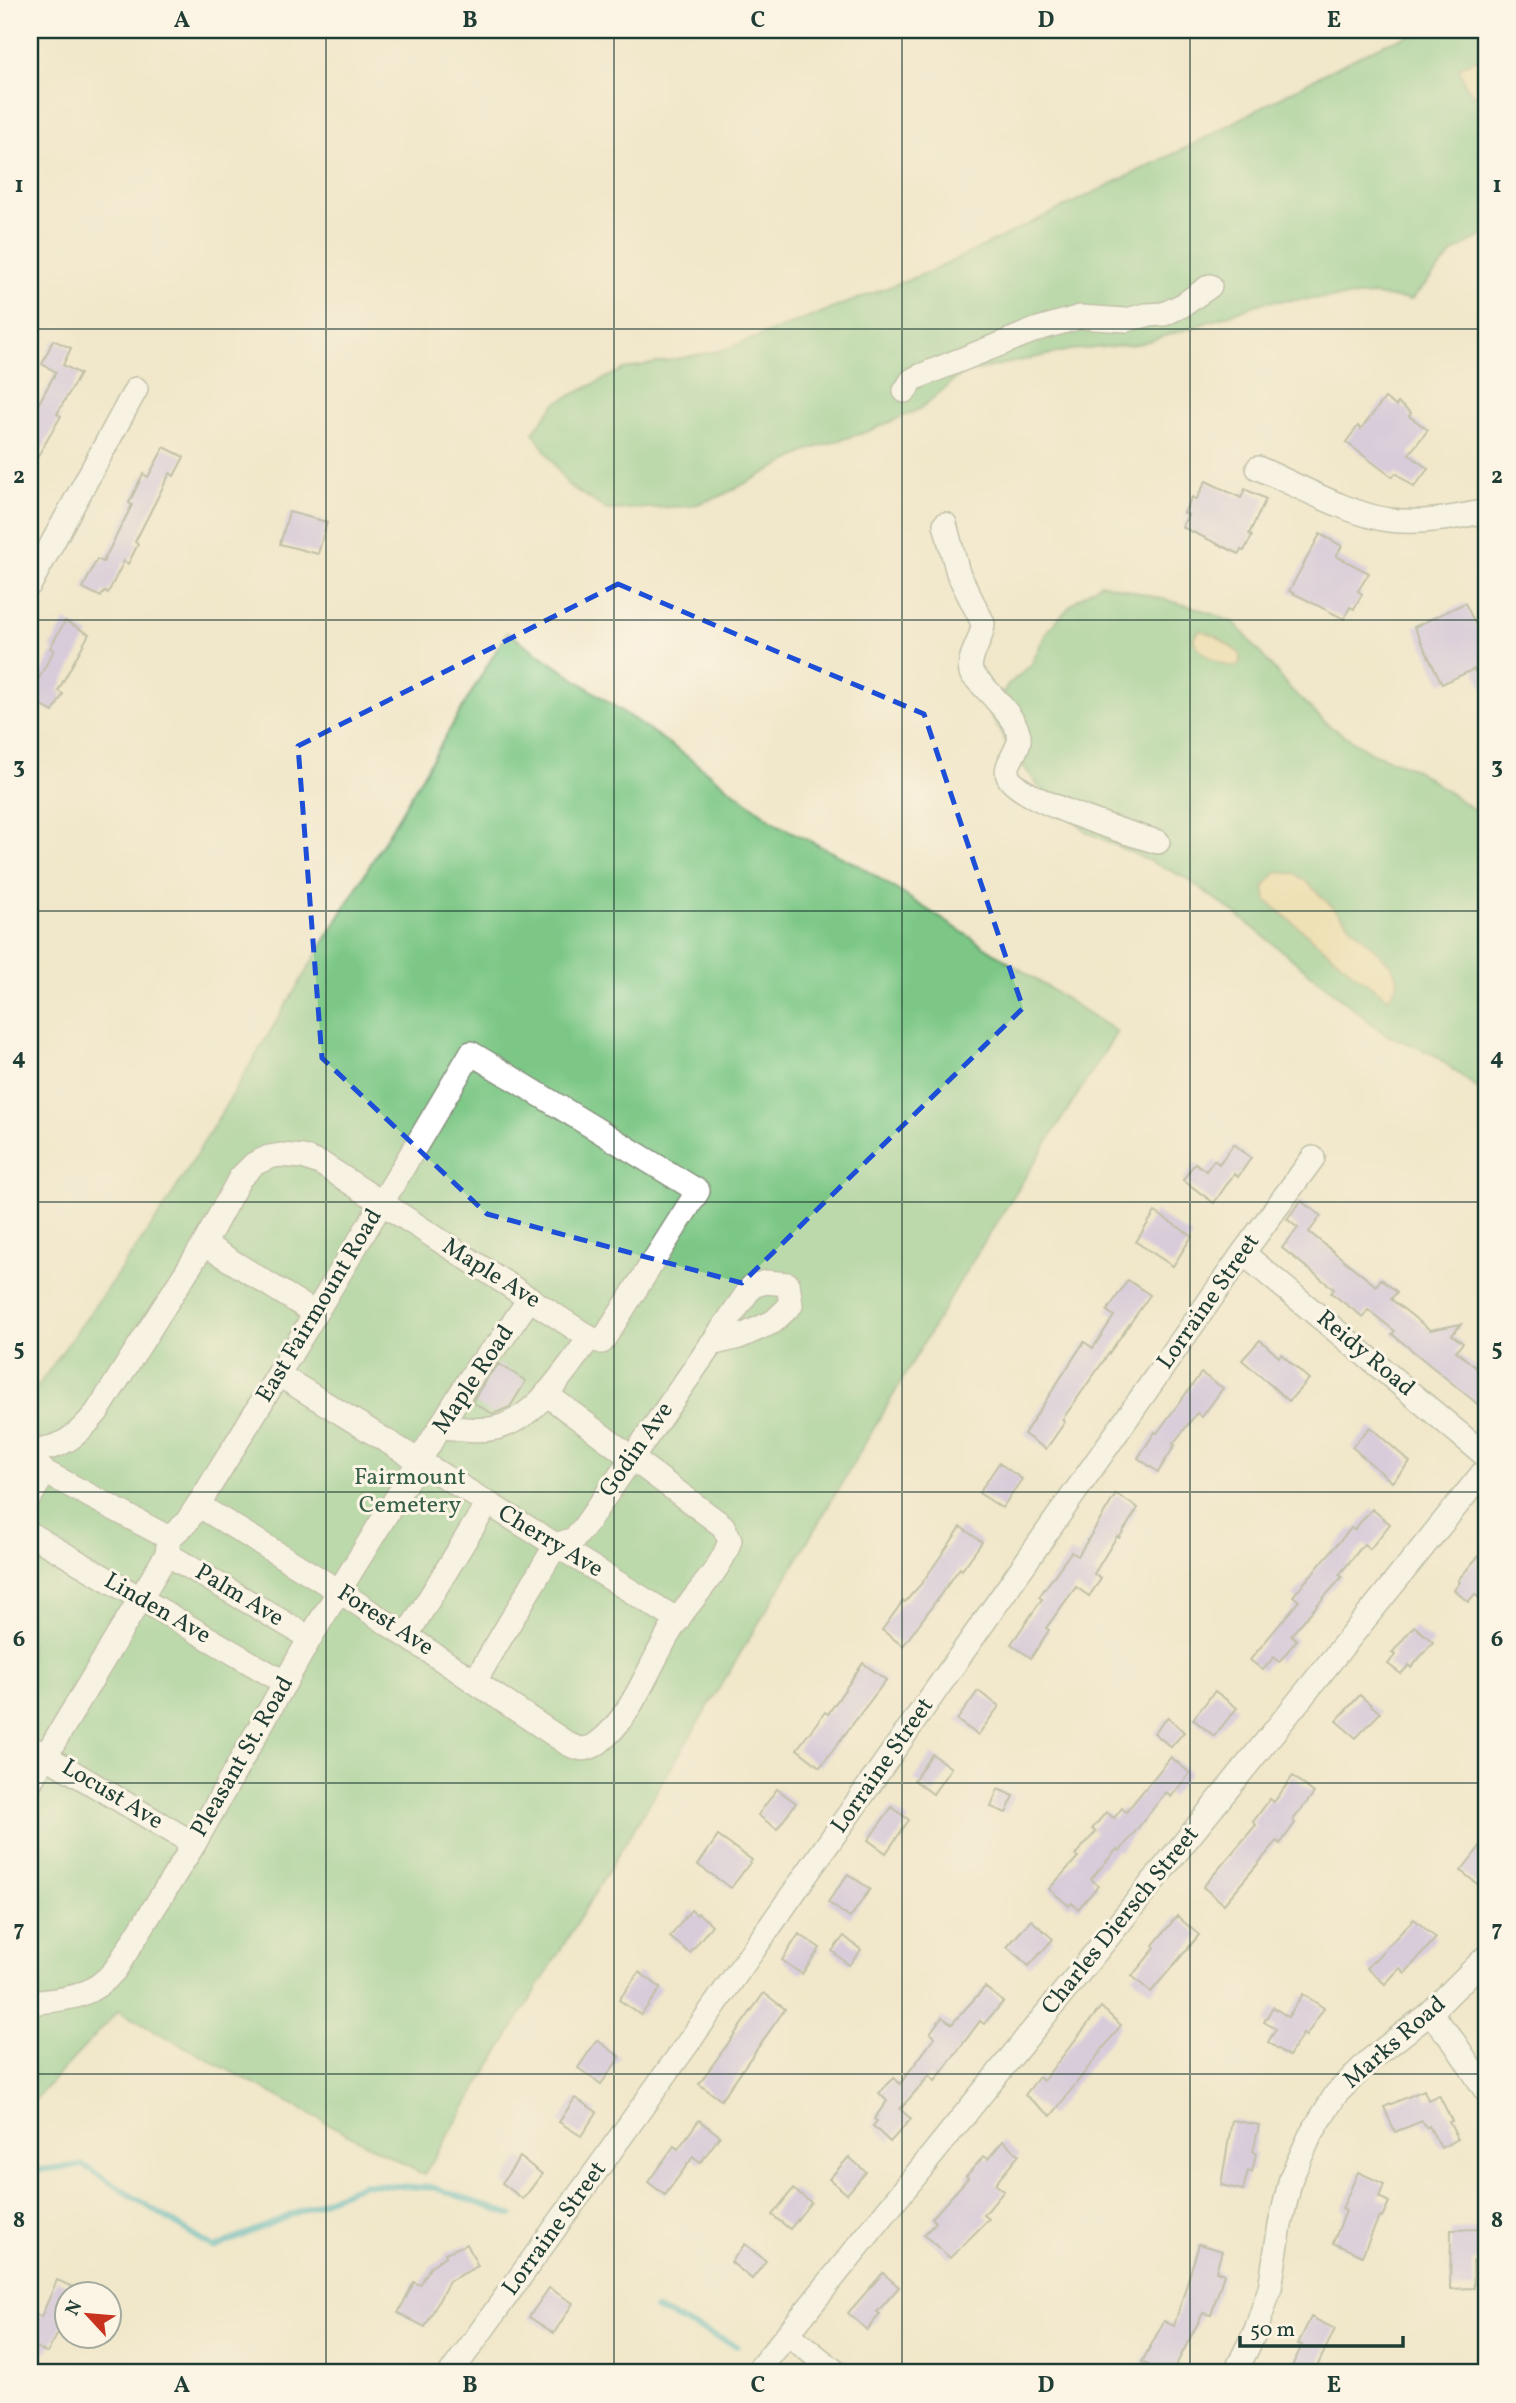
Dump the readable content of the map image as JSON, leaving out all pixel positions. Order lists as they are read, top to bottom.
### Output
{
  "streets": {
    "street": [
      "Maple Ave",
      "Lorraine Street",
      "East Fairmount Road",
      "Reidy Road",
      "Maple Road",
      "Godin Ave",
      "Cherry Ave",
      "Palm Ave",
      "Linden Ave",
      "Forest Ave",
      "Pleasant St. Road",
      "Locust Ave",
      "Charles Diersch Street",
      "Marks Road"
    ]
  },
  "crossings": [
    ["Maple Ave", "East Fairmount Road"],
    ["Maple Ave", "Maple Road"],
    ["Lorraine Street", "Reidy Road"],
    ["East Fairmount Road", "Cherry Ave"],
    ["East Fairmount Road", "Palm Ave"],
    ["East Fairmount Road", "Linden Ave"],
    ["East Fairmount Road", "Forest Ave"],
    ["East Fairmount Road", "Locust Ave"],
    ["Maple Road", "Cherry Ave"],
    ["Maple Road", "Pleasant St. Road"],
    ["Godin Ave", "Cherry Ave"],
    ["Cherry Ave", "Forest Ave"],
    ["Cherry Ave", "Pleasant St. Road"],
    ["Palm Ave", "Pleasant St. Road"],
    ["Linden Ave", "Pleasant St. Road"],
    ["Forest Ave", "Pleasant St. Road"],
    ["Pleasant St. Road", "Locust Ave"]
  ],
  "parks": ["Fairmount Cemetery"],
  "scale_bar": "50 m",
  "north": "top left",
  "grid": {
    "columns": [
      "A",
      "B",
      "C",
      "D",
      "E"
    ],
    "rows": [
      "1",
      "2",
      "3",
      "4",
      "5",
      "6",
      "7",
      "8"
    ]
  }
}
